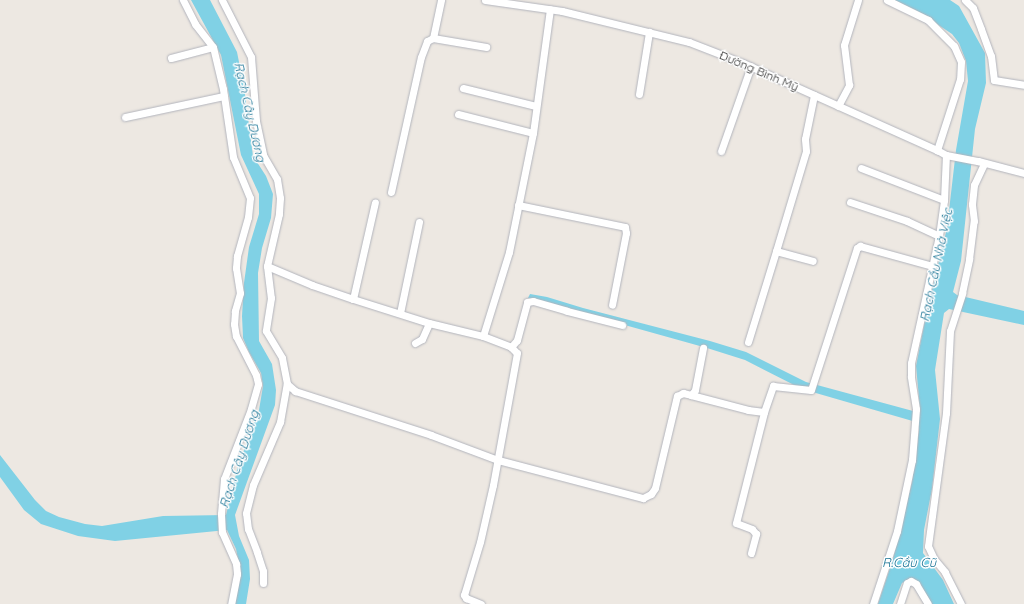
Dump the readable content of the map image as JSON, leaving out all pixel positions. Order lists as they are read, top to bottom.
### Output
{
  "streets": {
    "street": ["Đường Bình Mỹ"]
  },
  "water": ["Rạch Cây Dương", "Rạch Cầu Nhà Việc", "R.Cầu Cũ"]
}
